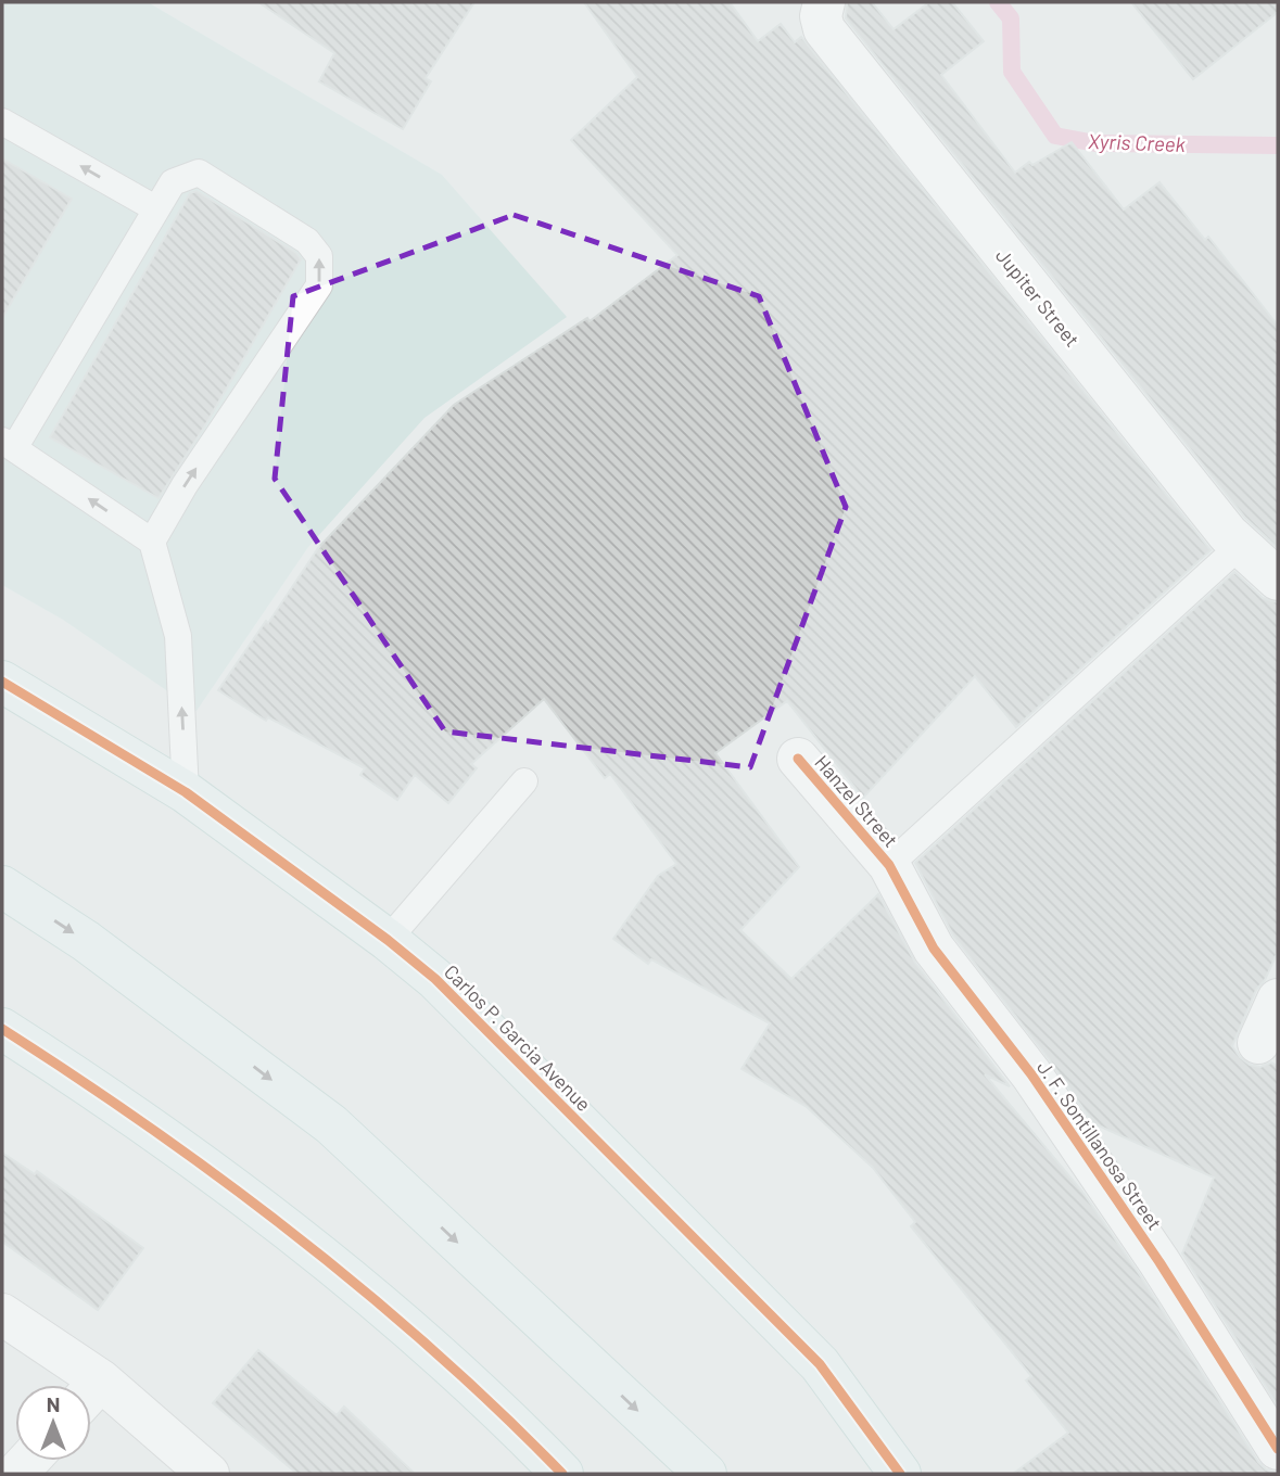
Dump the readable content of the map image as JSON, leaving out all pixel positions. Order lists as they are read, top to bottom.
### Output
{
  "streets": {
    "main road": ["Carlos P. Garcia Avenue"],
    "street": ["Jupiter Street", "Hanzel Street", "J. F. Sontillanosa Street"]
  },
  "crossings": [
    ["Hanzel Street", "J. F. Sontillanosa Street"]
  ],
  "water": ["Xyris Creek"],
  "north": "top"
}
